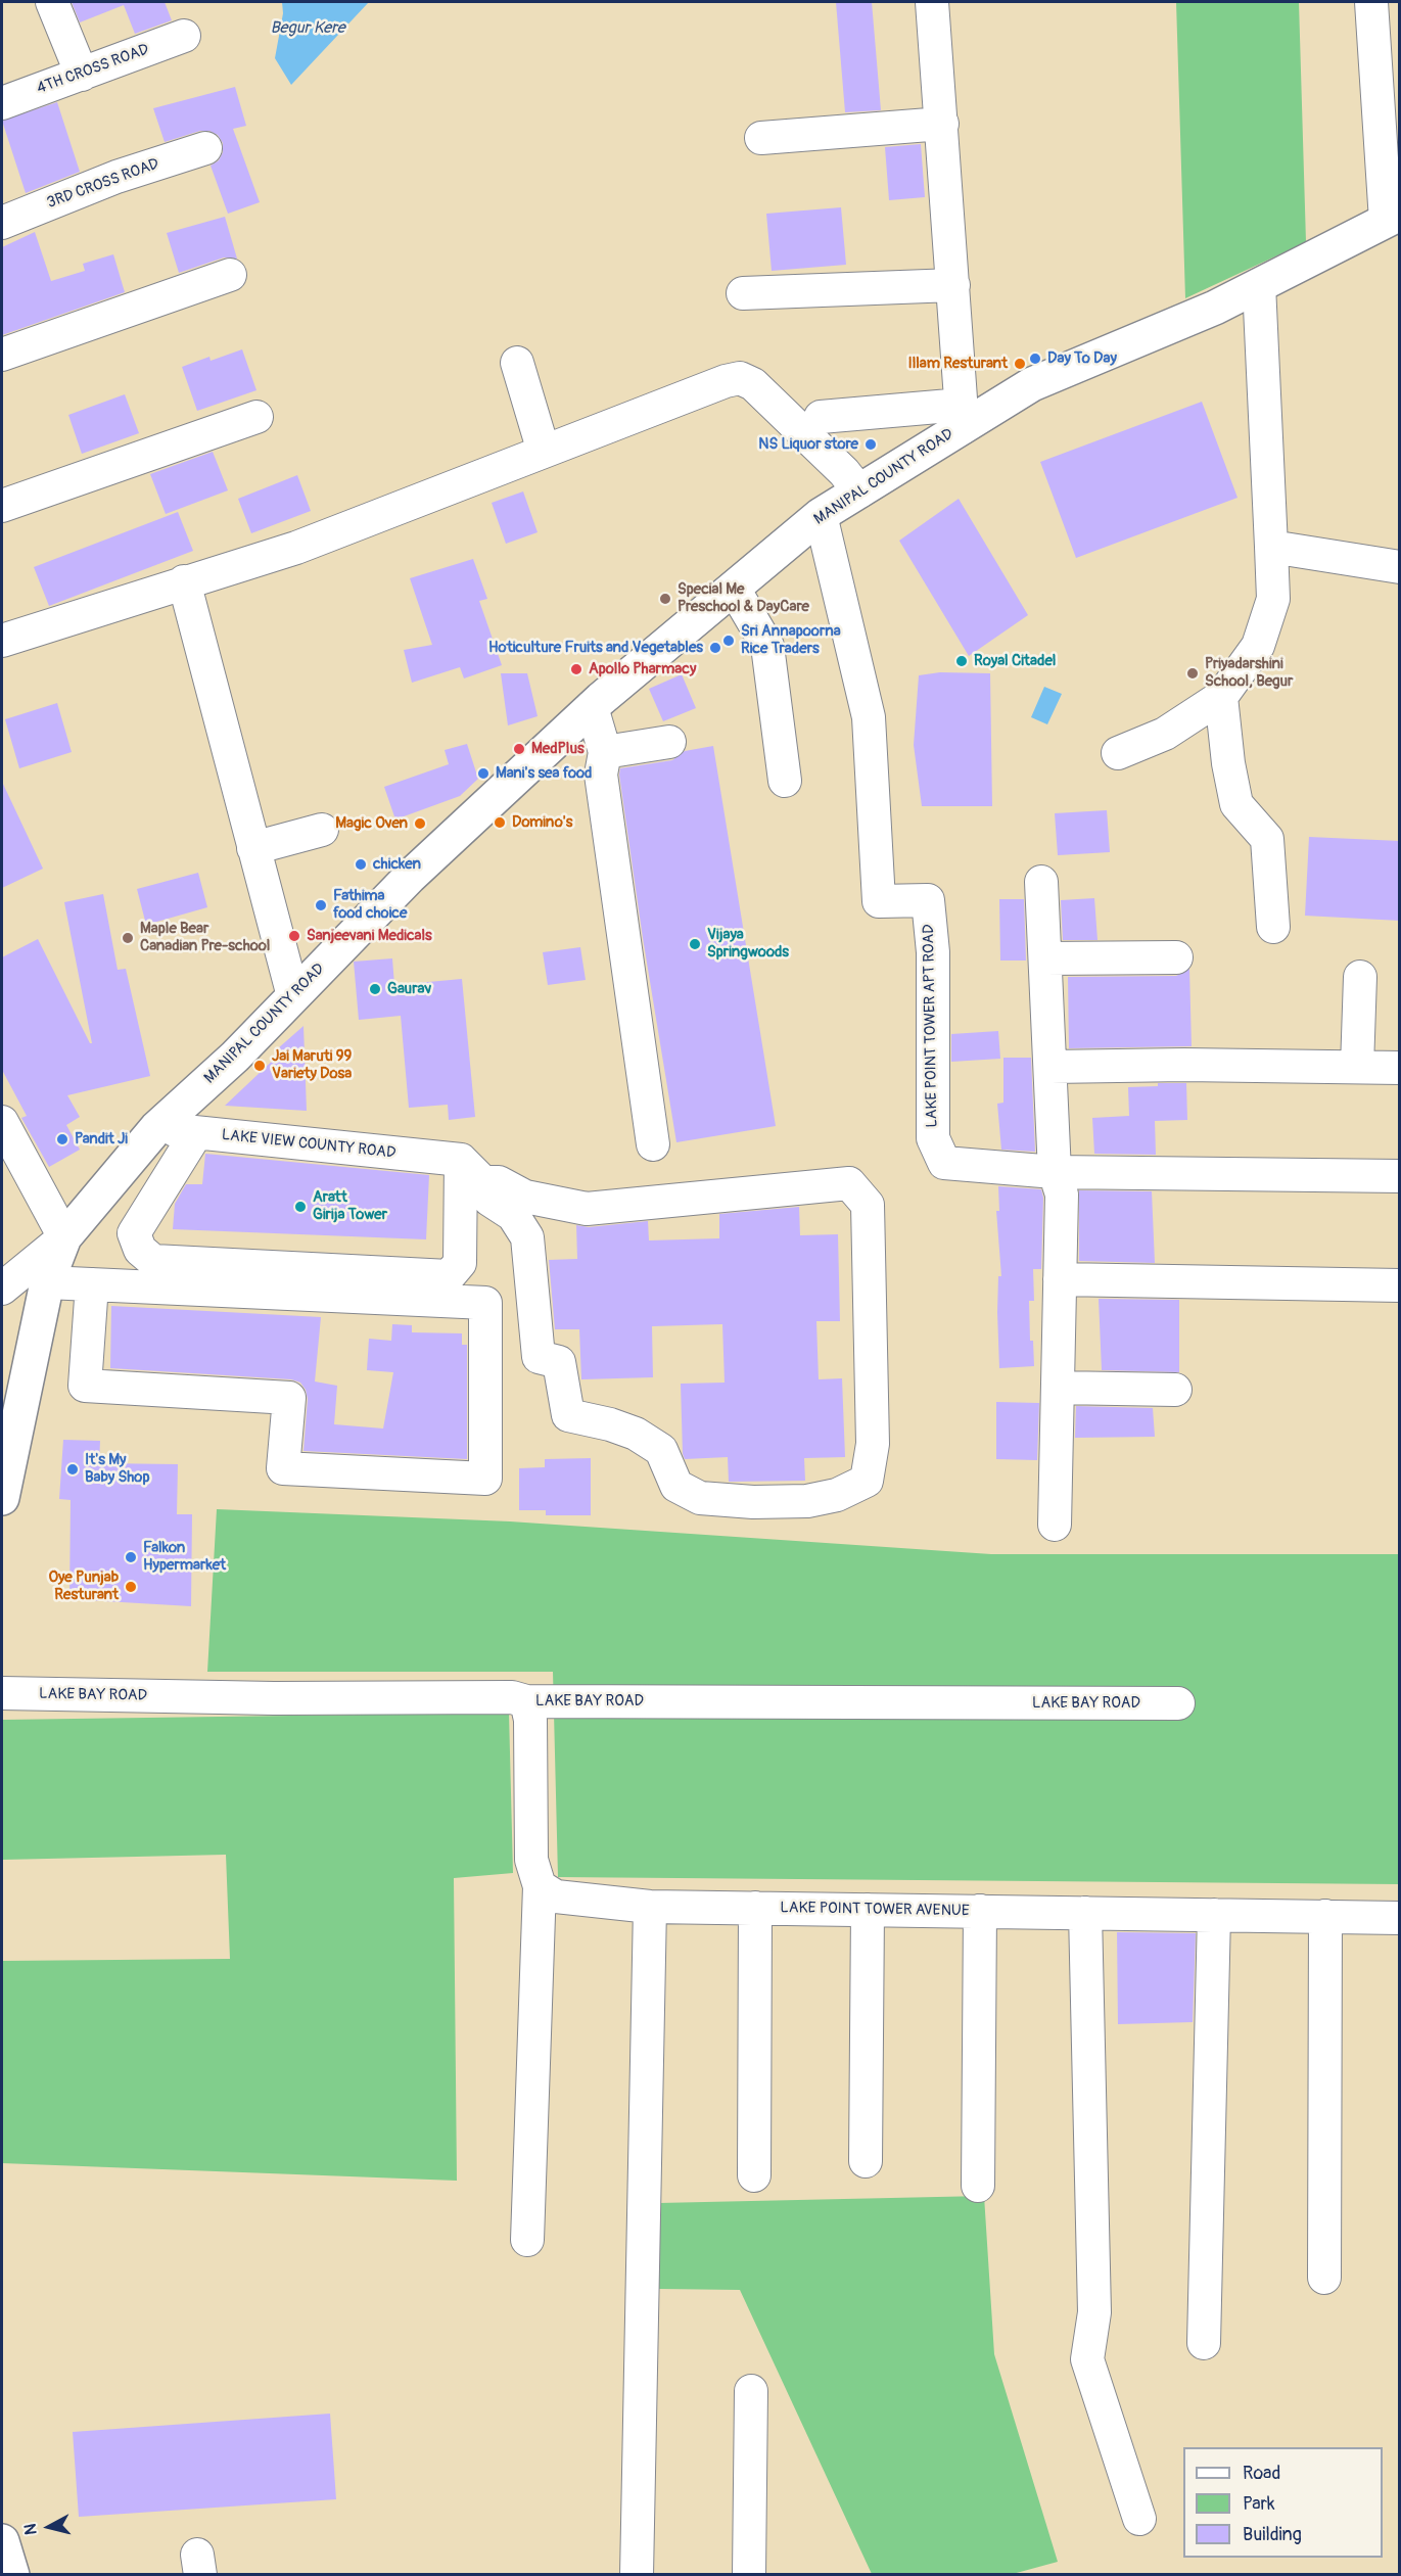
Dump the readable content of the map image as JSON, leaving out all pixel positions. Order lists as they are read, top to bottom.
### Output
{
  "streets": {
    "main road": ["MANIPAL COUNTY ROAD"],
    "street": [
      "4TH CROSS ROAD",
      "3RD CROSS ROAD",
      "LAKE POINT TOWER APT ROAD",
      "LAKE VIEW COUNTY ROAD",
      "LAKE BAY ROAD",
      "LAKE POINT TOWER AVENUE"
    ]
  },
  "crossings": [
    ["MANIPAL COUNTY ROAD", "LAKE POINT TOWER APT ROAD"],
    ["MANIPAL COUNTY ROAD", "LAKE VIEW COUNTY ROAD"]
  ],
  "water": ["Begur Kere"],
  "places": [
    "Day To Day",
    "Illam Resturant",
    "NS Liquor store",
    "Special Me Preschool & DayCare",
    "Sri Annapoorna Rice Traders",
    "Hoticulture Fruits and Vegetables",
    "Royal Citadel",
    "Apollo Pharmacy",
    "Priyadarshini School, Begur",
    "MedPlus",
    "Mani's sea food",
    "Domino's",
    "Magic Oven",
    "chicken",
    "Fathima food choice",
    "Sanjeevani Medicals",
    "Maple Bear Canadian Pre-school",
    "Vijaya Springwoods",
    "Gaurav",
    "Jai Maruti 99 Variety Dosa",
    "Pandit Ji",
    "Aratt Girija Tower",
    "It's My Baby Shop",
    "Falkon Hypermarket",
    "Oye Punjab Resturant"
  ],
  "legend": ["Road", "Park", "Building"],
  "north": "left"
}
